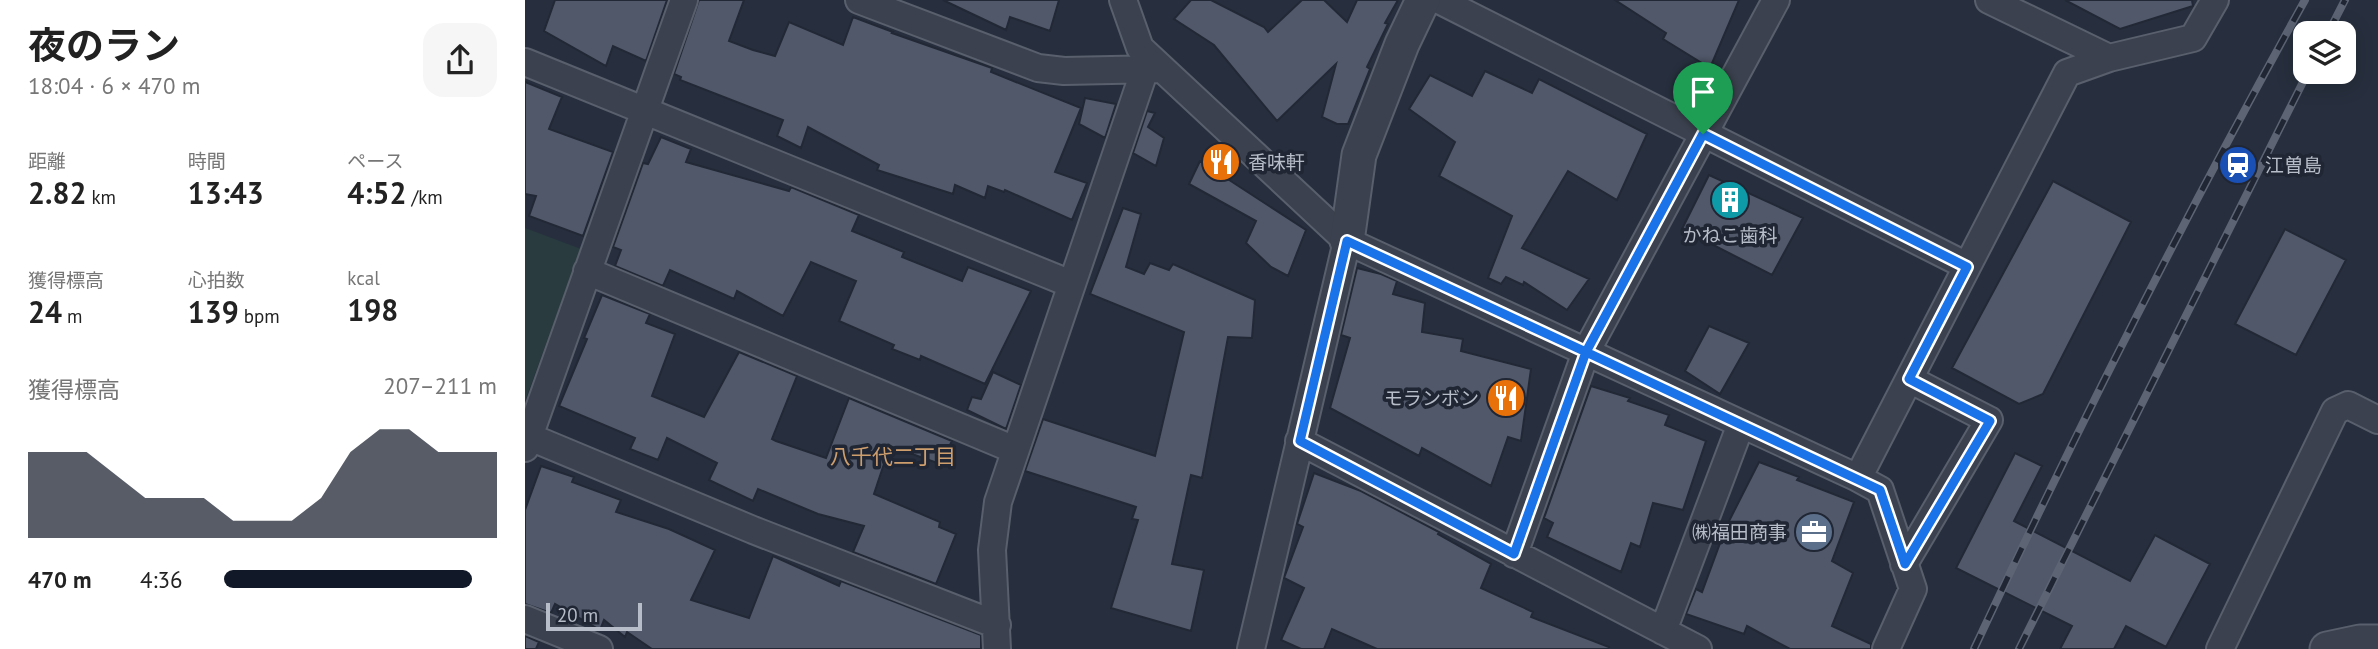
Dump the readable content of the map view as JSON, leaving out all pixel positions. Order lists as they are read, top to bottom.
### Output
{
  "districts": ["八千代二丁目"],
  "places": {
    "restaurant": ["香味軒", "モランボン"],
    "station": ["江曽島"],
    "building": ["かねこ歯科"],
    "office": ["㈱福田商事"]
  },
  "scale_bar": "20 m",
  "page": {
    "heading": ["夜のラン", "18:04 · 6 × 470 m"],
    "stats": [
      ["距離", "2.82 km"],
      ["時間", "13:43"],
      ["ペース", "4:52 /km"],
      ["獲得標高", "24 m"],
      ["心拍数", "139 bpm"],
      ["kcal", "198"]
    ],
    "chart": ["獲得標高", "207–211 m"],
    "list": [
      {
        "name": "470 m",
        "note": "4:36"
      }
    ],
    "scale": "20 m"
  }
}
